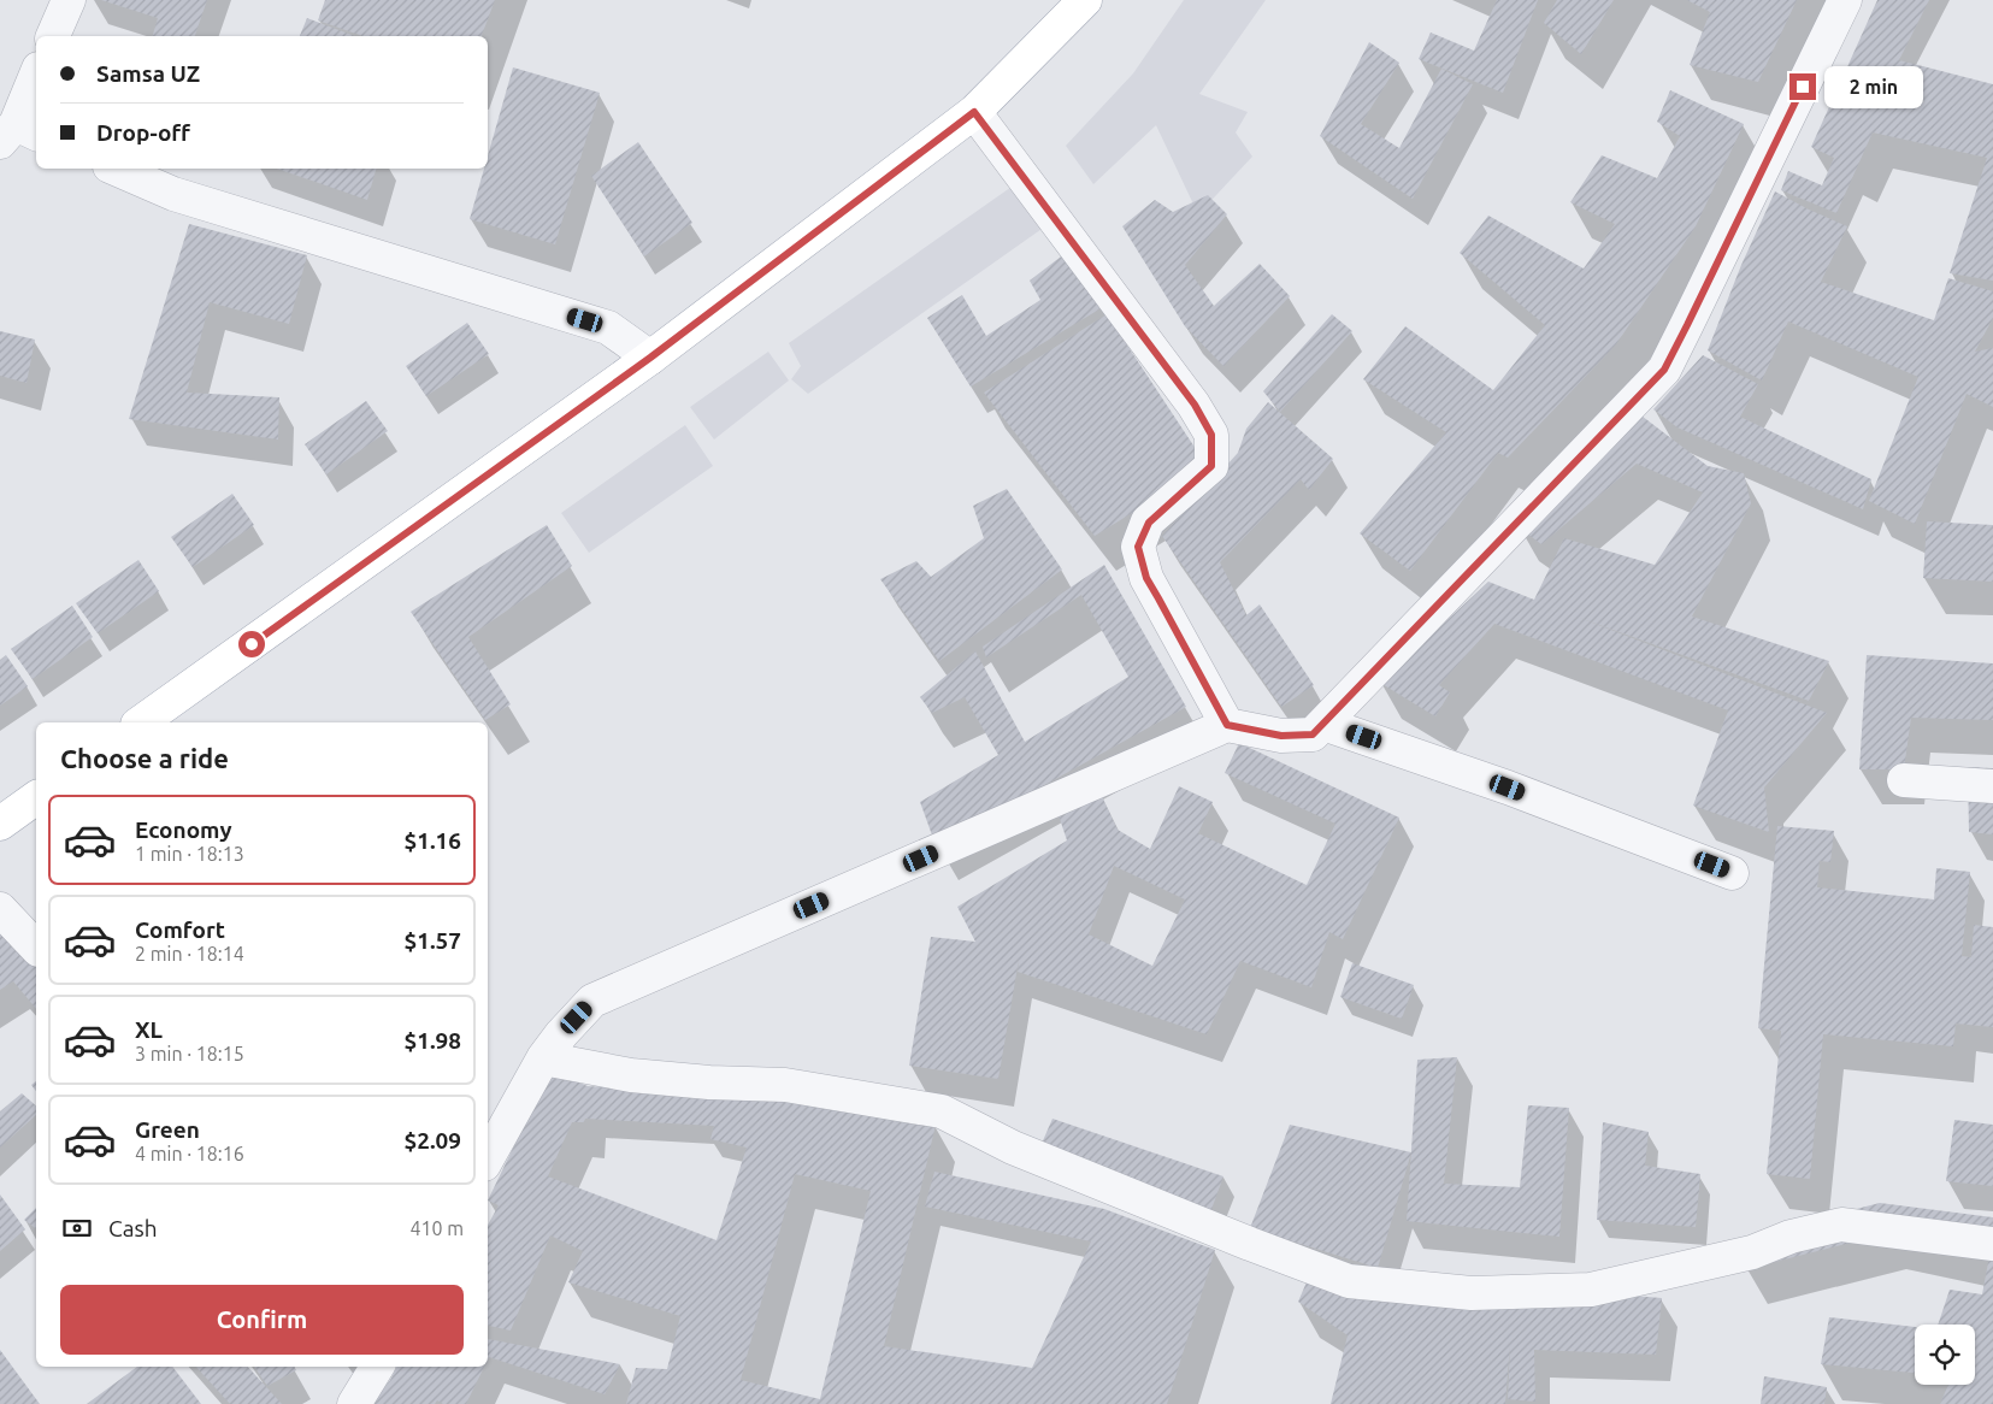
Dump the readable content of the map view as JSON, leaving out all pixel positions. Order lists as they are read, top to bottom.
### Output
{
  "page": {
    "banner": ["Samsa UZ", "Drop-off"],
    "bubble": "2 min",
    "heading": "Choose a ride",
    "list": [
      {
        "name": "Economy",
        "note": "1 min · 18:13",
        "value": "$1.16"
      },
      {
        "name": "Comfort",
        "note": "2 min · 18:14",
        "value": "$1.57"
      },
      {
        "name": "XL",
        "note": "3 min · 18:15",
        "value": "$1.98"
      },
      {
        "name": "Green",
        "note": "4 min · 18:16",
        "value": "$2.09"
      }
    ],
    "pay": ["Cash", "410 m"],
    "buttons": "Confirm"
  }
}
